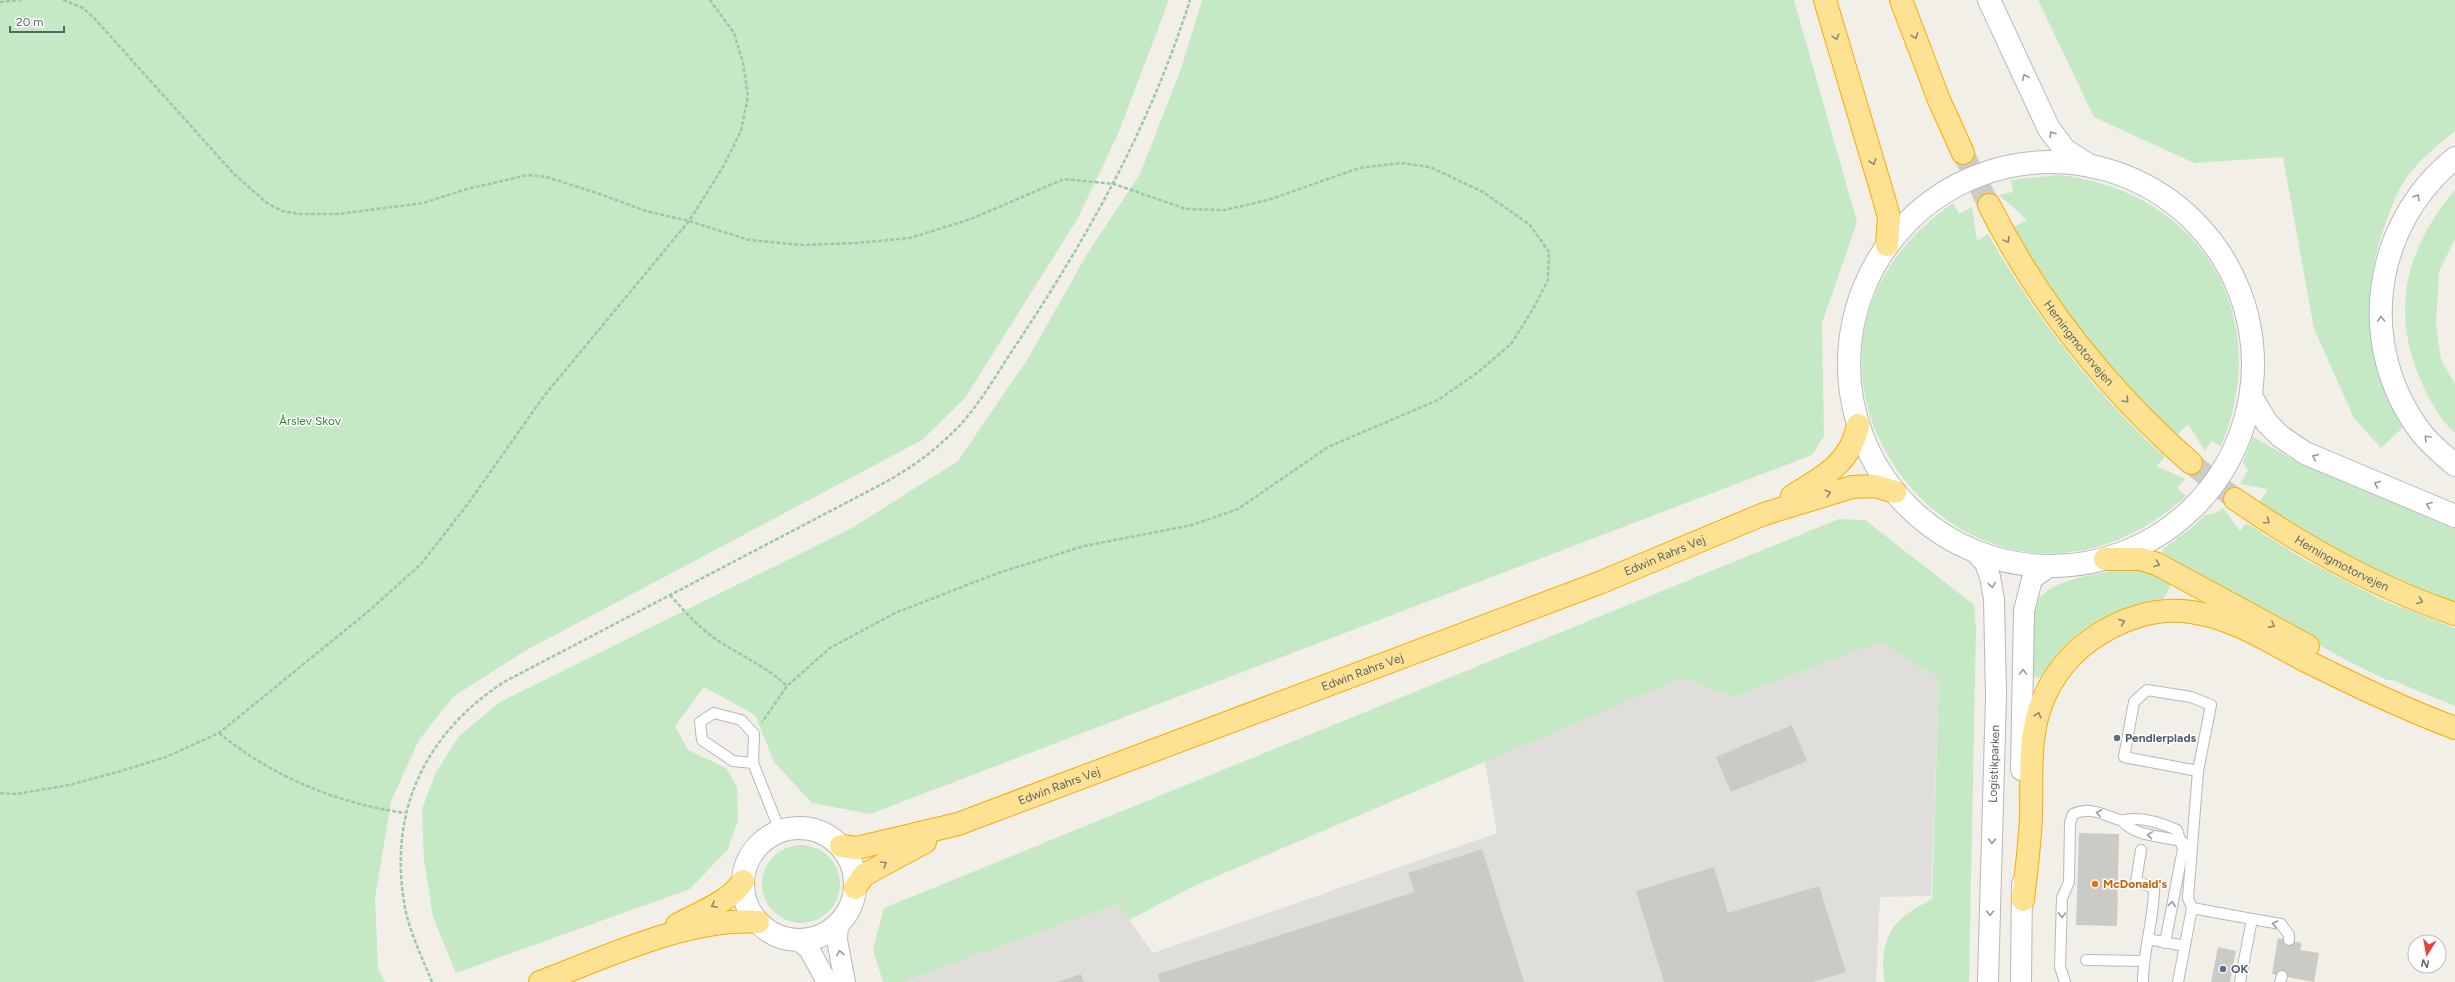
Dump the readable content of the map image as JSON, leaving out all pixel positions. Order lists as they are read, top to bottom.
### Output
{
  "streets": {
    "highway": ["Herningmotorvejen", "Edwin Rahrs Vej"],
    "street": ["Logistikparken"]
  },
  "parks": ["Årslev Skov"],
  "places": ["Pendlerplads", "McDonald's", "OK"],
  "scale_bar": "20 m",
  "north": "bottom"
}
